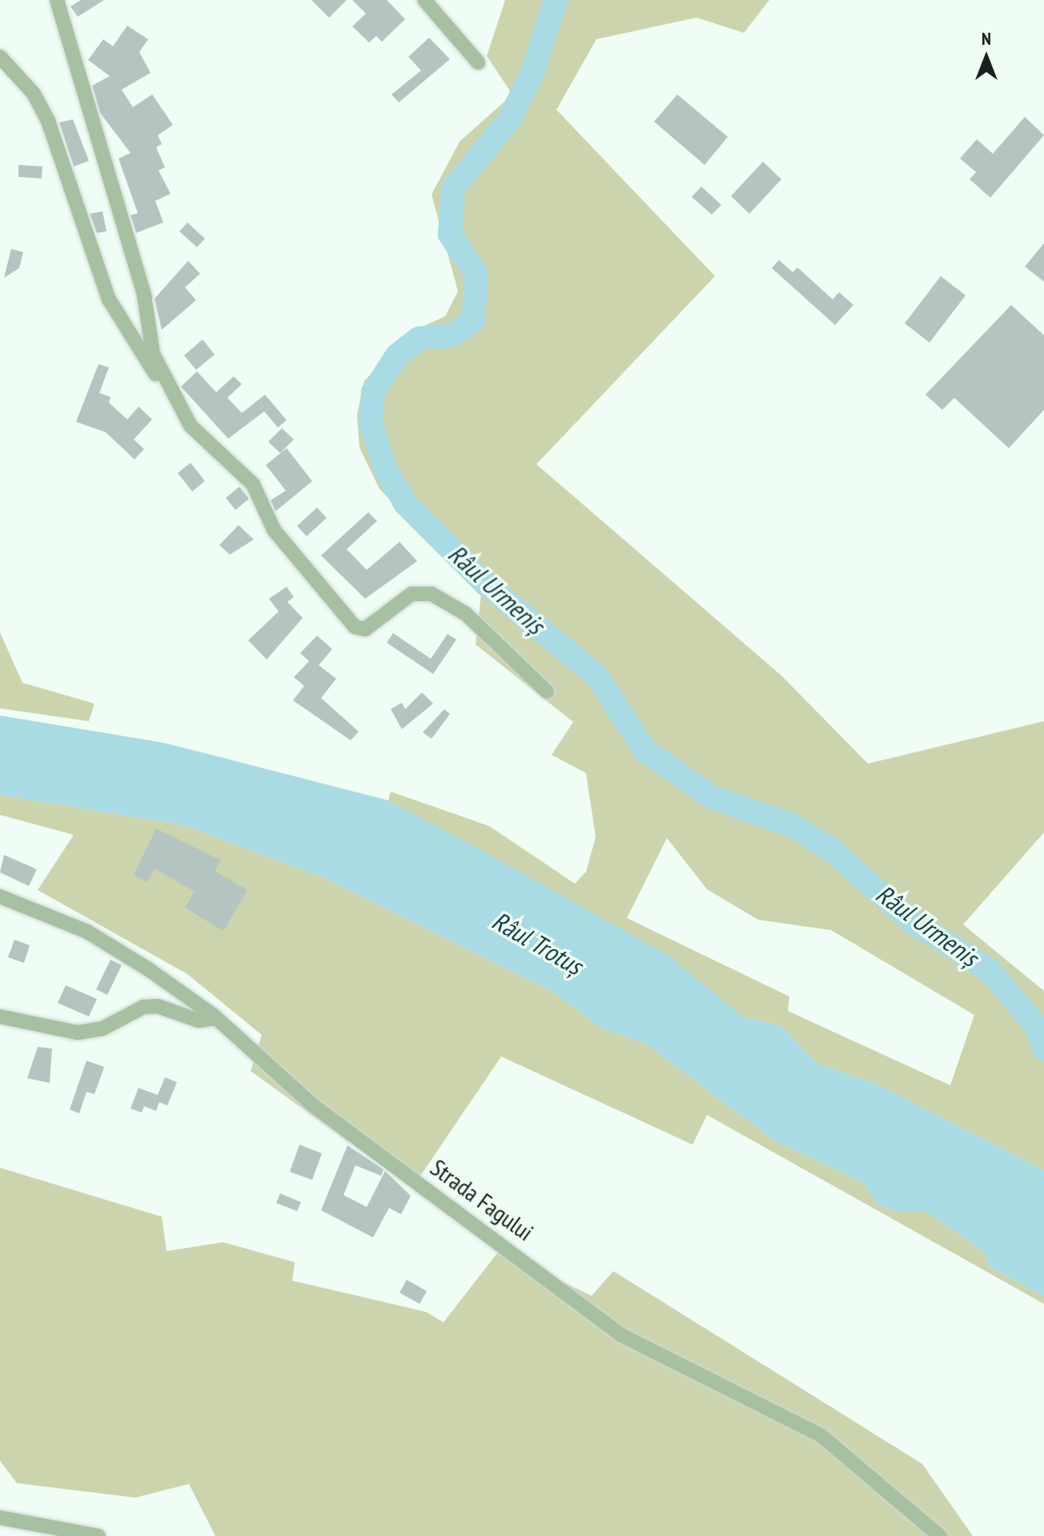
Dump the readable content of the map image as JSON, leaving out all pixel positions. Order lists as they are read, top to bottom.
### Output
{
  "streets": {
    "street": ["Strada Fagului"]
  },
  "water": ["Râul Urmeniș", "Râul Trotuș"],
  "north": "top"
}
